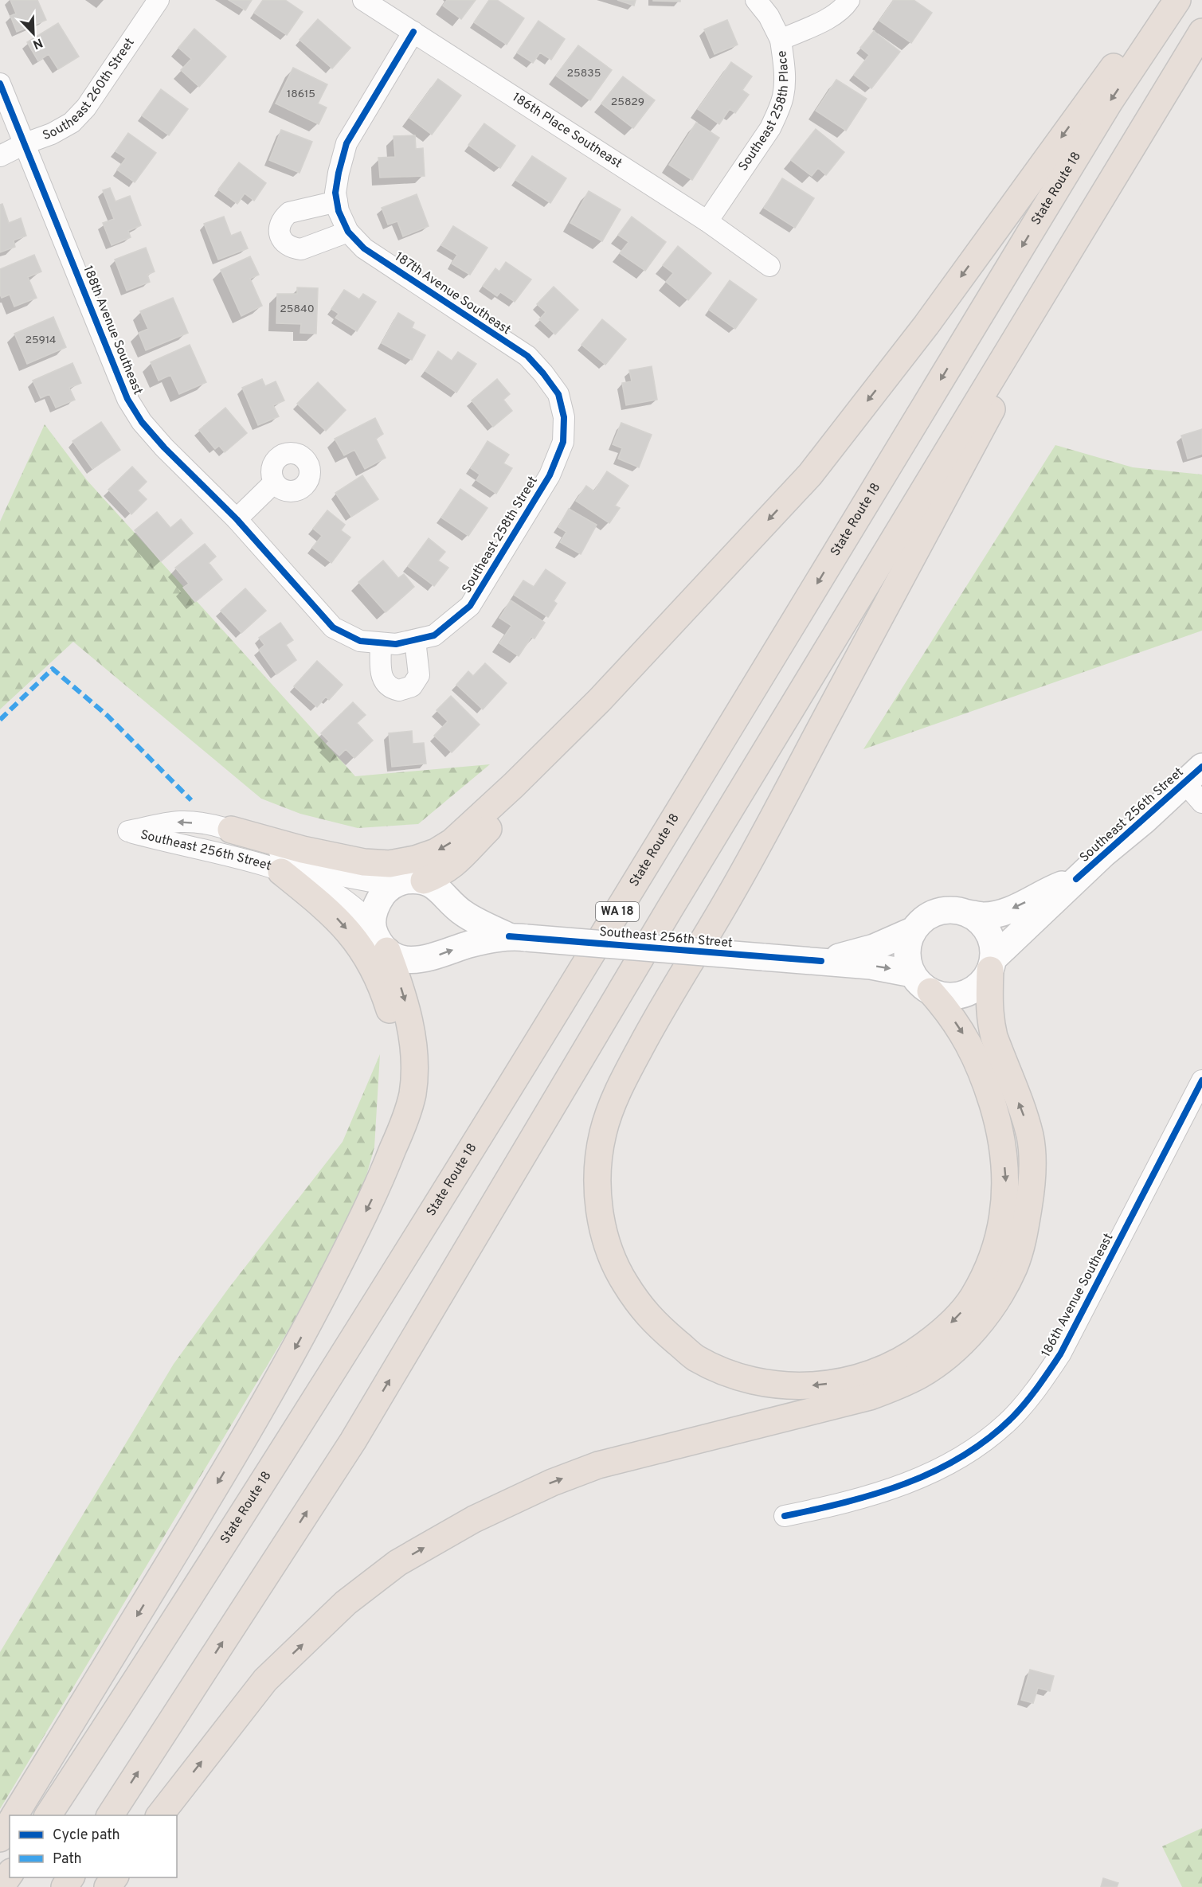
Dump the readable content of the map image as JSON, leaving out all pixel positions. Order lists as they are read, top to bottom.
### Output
{
  "streets": {
    "highway": ["State Route 18", "WA 18"],
    "main road": ["Southeast 256th Street"],
    "street": [
      "Southeast 260th Street",
      "Southeast 258th Place",
      "186th Place Southeast",
      "187th Avenue Southeast",
      "188th Avenue Southeast",
      "Southeast 258th Street",
      "186th Avenue Southeast"
    ]
  },
  "crossings": [
    ["Southeast 260th Street", "188th Avenue Southeast"],
    ["Southeast 258th Place", "186th Place Southeast"],
    ["187th Avenue Southeast", "Southeast 258th Street"],
    ["188th Avenue Southeast", "Southeast 258th Street"]
  ],
  "house_numbers": [
    "25835",
    "18615",
    "25829",
    "25840",
    "25914"
  ],
  "legend": ["Cycle path", "Path"],
  "north": "bottom right"
}
